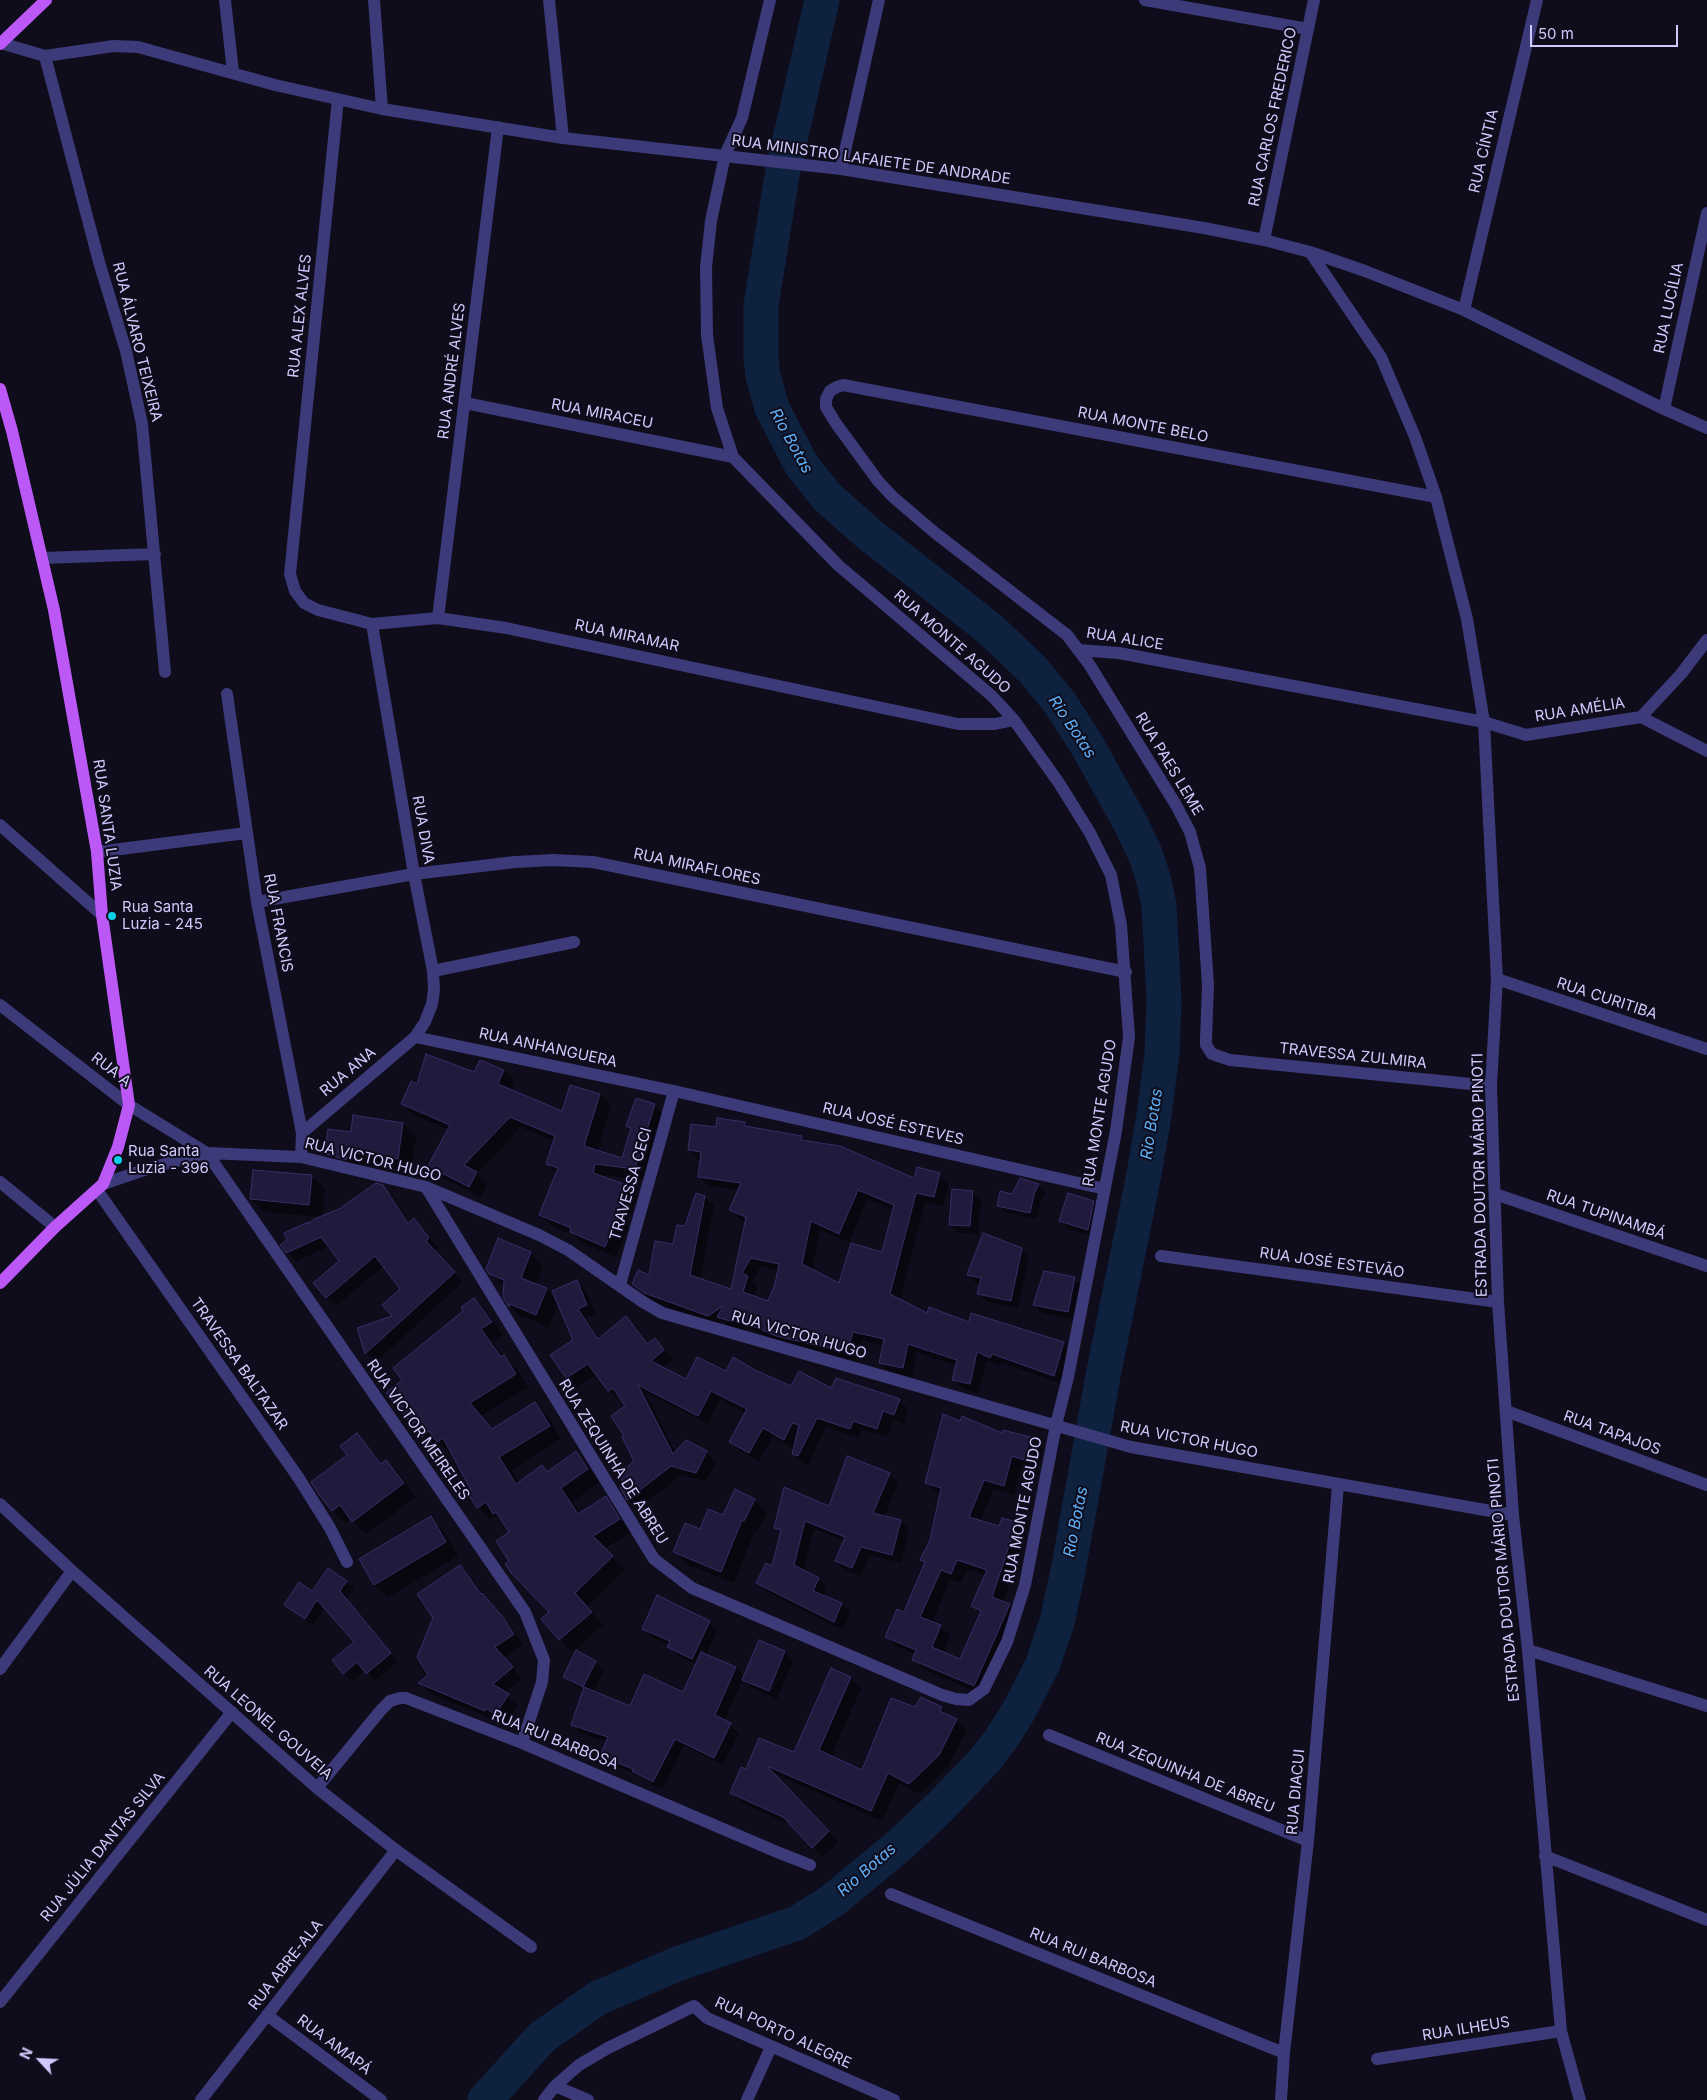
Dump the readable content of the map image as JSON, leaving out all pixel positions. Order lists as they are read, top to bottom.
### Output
{
  "streets": {
    "main road": ["RUA SANTA LUZIA"],
    "street": [
      "RUA CARLOS FREDERICO",
      "RUA CÍNTIA",
      "RUA MINISTRO LAFAIETE DE ANDRADE",
      "RUA LUCÍLIA",
      "RUA ALEX ALVES",
      "RUA ÁLVARO TEIXEIRA",
      "RUA ANDRÉ ALVES",
      "RUA MIRACEU",
      "RUA MONTE BELO",
      "RUA MIRAMAR",
      "RUA ALICE",
      "RUA MONTE AGUDO",
      "RUA AMÉLIA",
      "RUA PAES LEME",
      "RUA DIVA",
      "RUA MIRAFLORES",
      "RUA FRANCIS",
      "RUA CURITIBA",
      "RUA ANHANGUERA",
      "TRAVESSA ZULMIRA",
      "RUA A",
      "RUA ANA",
      "RUA JOSÉ ESTEVES",
      "RUA VICTOR HUGO",
      "ESTRADA DOUTOR MÁRIO PINOTI",
      "TRAVESSA CECI",
      "RUA TUPINAMBÁ",
      "RUA JOSÉ ESTEVÃO",
      "TRAVESSA BALTAZAR",
      "RUA VICTOR MEIRELES",
      "RUA TAPAJOS",
      "RUA ZEQUINHA DE ABREU",
      "RUA LEONEL GOUVEIA",
      "RUA RUI BARBOSA",
      "RUA DIACUI",
      "RUA JÚLIA DANTAS SILVA",
      "RUA ABRE-ALA",
      "RUA ILHEUS",
      "RUA PORTO ALEGRE",
      "RUA AMAPÁ"
    ]
  },
  "crossings": [
    ["RUA CARLOS FREDERICO", "RUA MINISTRO LAFAIETE DE ANDRADE"],
    ["RUA CÍNTIA", "RUA MINISTRO LAFAIETE DE ANDRADE"],
    ["RUA MINISTRO LAFAIETE DE ANDRADE", "RUA LUCÍLIA"],
    ["RUA MINISTRO LAFAIETE DE ANDRADE", "RUA ALEX ALVES"],
    ["RUA MINISTRO LAFAIETE DE ANDRADE", "RUA ÁLVARO TEIXEIRA"],
    ["RUA MINISTRO LAFAIETE DE ANDRADE", "RUA ANDRÉ ALVES"],
    ["RUA MINISTRO LAFAIETE DE ANDRADE", "RUA MONTE AGUDO"],
    ["RUA MINISTRO LAFAIETE DE ANDRADE", "ESTRADA DOUTOR MÁRIO PINOTI"],
    ["RUA ALEX ALVES", "RUA MIRAMAR"],
    ["RUA ANDRÉ ALVES", "RUA MIRACEU"],
    ["RUA ANDRÉ ALVES", "RUA MIRAMAR"],
    ["RUA MIRACEU", "RUA MONTE AGUDO"],
    ["RUA MONTE BELO", "RUA ALICE"],
    ["RUA MONTE BELO", "ESTRADA DOUTOR MÁRIO PINOTI"],
    ["RUA MIRAMAR", "RUA MONTE AGUDO"],
    ["RUA MIRAMAR", "RUA DIVA"],
    ["RUA ALICE", "RUA AMÉLIA"],
    ["RUA ALICE", "RUA PAES LEME"],
    ["RUA ALICE", "ESTRADA DOUTOR MÁRIO PINOTI"],
    ["RUA MONTE AGUDO", "RUA MIRAFLORES"],
    ["RUA MONTE AGUDO", "RUA JOSÉ ESTEVES"],
    ["RUA MONTE AGUDO", "RUA VICTOR HUGO"],
    ["RUA MONTE AGUDO", "RUA ZEQUINHA DE ABREU"],
    ["RUA AMÉLIA", "ESTRADA DOUTOR MÁRIO PINOTI"],
    ["RUA PAES LEME", "TRAVESSA ZULMIRA"],
    ["RUA SANTA LUZIA", "RUA A"],
    ["RUA SANTA LUZIA", "RUA VICTOR HUGO"],
    ["RUA SANTA LUZIA", "TRAVESSA BALTAZAR"],
    ["RUA DIVA", "RUA MIRAFLORES"],
    ["RUA DIVA", "RUA ANHANGUERA"],
    ["RUA DIVA", "RUA ANA"],
    ["RUA MIRAFLORES", "RUA FRANCIS"],
    ["RUA FRANCIS", "RUA ANA"],
    ["RUA FRANCIS", "RUA VICTOR HUGO"],
    ["RUA CURITIBA", "ESTRADA DOUTOR MÁRIO PINOTI"],
    ["RUA ANHANGUERA", "RUA ANA"],
    ["RUA ANHANGUERA", "RUA JOSÉ ESTEVES"],
    ["RUA ANHANGUERA", "TRAVESSA CECI"],
    ["TRAVESSA ZULMIRA", "ESTRADA DOUTOR MÁRIO PINOTI"],
    ["RUA A", "RUA VICTOR HUGO"],
    ["RUA A", "RUA VICTOR MEIRELES"],
    ["RUA JOSÉ ESTEVES", "TRAVESSA CECI"],
    ["RUA VICTOR HUGO", "ESTRADA DOUTOR MÁRIO PINOTI"],
    ["RUA VICTOR HUGO", "TRAVESSA CECI"],
    ["RUA VICTOR HUGO", "TRAVESSA BALTAZAR"],
    ["RUA VICTOR HUGO", "RUA VICTOR MEIRELES"],
    ["RUA VICTOR HUGO", "RUA ZEQUINHA DE ABREU"],
    ["RUA VICTOR HUGO", "RUA DIACUI"],
    ["ESTRADA DOUTOR MÁRIO PINOTI", "RUA TUPINAMBÁ"],
    ["ESTRADA DOUTOR MÁRIO PINOTI", "RUA JOSÉ ESTEVÃO"],
    ["ESTRADA DOUTOR MÁRIO PINOTI", "RUA TAPAJOS"],
    ["ESTRADA DOUTOR MÁRIO PINOTI", "RUA ILHEUS"],
    ["RUA VICTOR MEIRELES", "RUA RUI BARBOSA"],
    ["RUA ZEQUINHA DE ABREU", "RUA DIACUI"],
    ["RUA LEONEL GOUVEIA", "RUA RUI BARBOSA"],
    ["RUA LEONEL GOUVEIA", "RUA JÚLIA DANTAS SILVA"],
    ["RUA LEONEL GOUVEIA", "RUA ABRE-ALA"],
    ["RUA RUI BARBOSA", "RUA DIACUI"],
    ["RUA ABRE-ALA", "RUA AMAPÁ"]
  ],
  "water": ["Rio Botas"],
  "places": ["Rua Santa Luzia - 245", "Rua Santa Luzia - 396"],
  "scale_bar": "50 m",
  "north": "top left"
}
